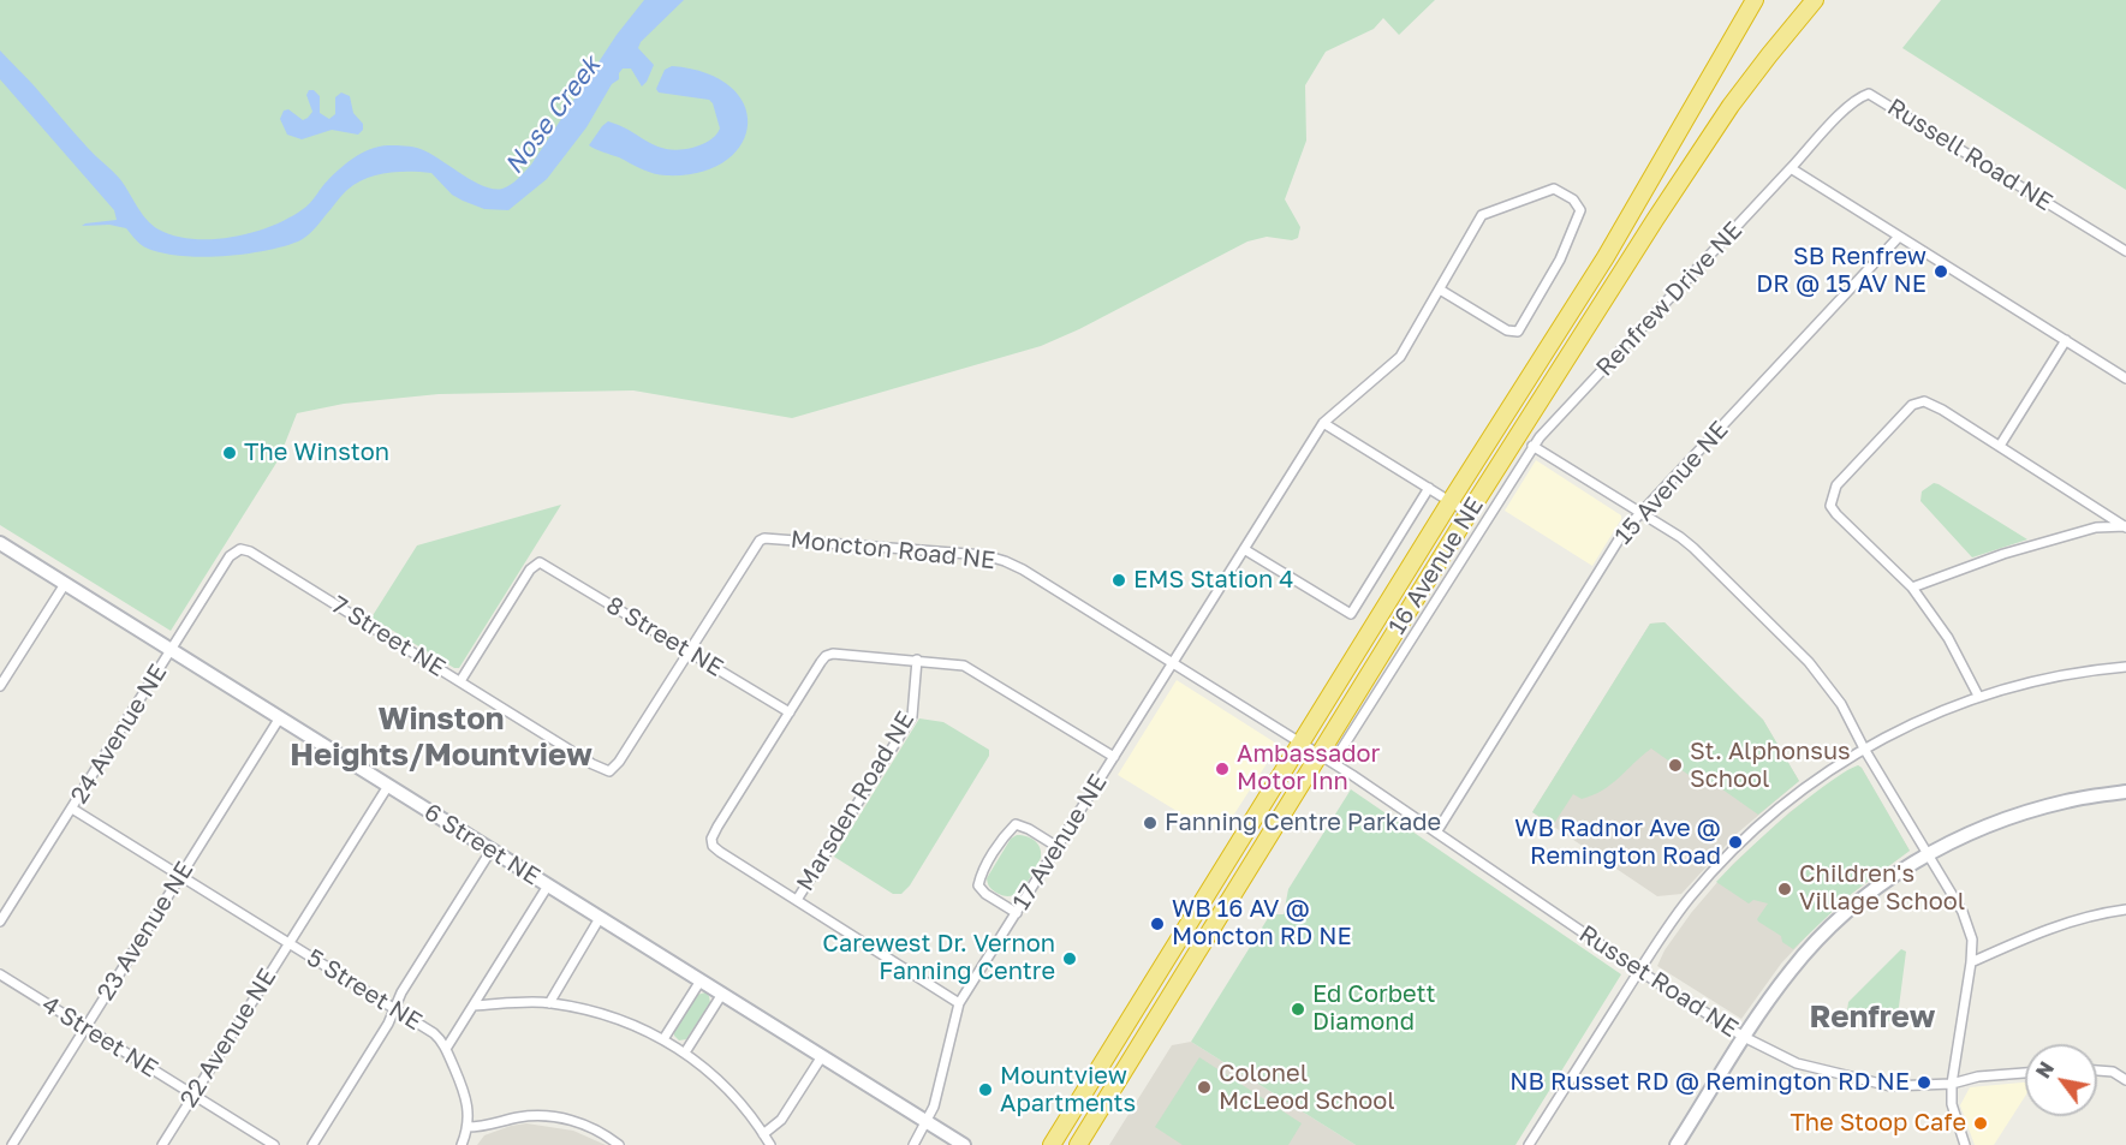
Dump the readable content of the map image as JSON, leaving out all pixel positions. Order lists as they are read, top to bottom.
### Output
{
  "streets": {
    "highway": ["16 Avenue NE"],
    "street": [
      "Russell Road NE",
      "Renfrew Drive NE",
      "15 Avenue NE",
      "Moncton Road NE",
      "7 Street NE",
      "8 Street NE",
      "24 Avenue NE",
      "Marsden Road NE",
      "17 Avenue NE",
      "6 Street NE",
      "23 Avenue NE",
      "Russet Road NE",
      "5 Street NE",
      "4 Street NE",
      "22 Avenue NE"
    ]
  },
  "crossings": [
    ["Russell Road NE", "Renfrew Drive NE"],
    ["Renfrew Drive NE", "Moncton Road NE"],
    ["Renfrew Drive NE", "16 Avenue NE"],
    ["Renfrew Drive NE", "Russet Road NE"],
    ["15 Avenue NE", "Russet Road NE"],
    ["Moncton Road NE", "16 Avenue NE"],
    ["Moncton Road NE", "7 Street NE"],
    ["Moncton Road NE", "8 Street NE"],
    ["Moncton Road NE", "17 Avenue NE"],
    ["Moncton Road NE", "Russet Road NE"],
    ["16 Avenue NE", "Russet Road NE"],
    ["7 Street NE", "8 Street NE"],
    ["7 Street NE", "24 Avenue NE"],
    ["24 Avenue NE", "6 Street NE"],
    ["24 Avenue NE", "5 Street NE"],
    ["17 Avenue NE", "6 Street NE"],
    ["6 Street NE", "23 Avenue NE"],
    ["6 Street NE", "22 Avenue NE"],
    ["23 Avenue NE", "5 Street NE"],
    ["23 Avenue NE", "4 Street NE"],
    ["5 Street NE", "22 Avenue NE"],
    ["4 Street NE", "22 Avenue NE"]
  ],
  "districts": ["Winston Heights/Mountview", "Renfrew"],
  "water": ["Nose Creek"],
  "places": [
    "SB Renfrew DR @ 15 AV NE",
    "The Winston",
    "EMS Station 4",
    "St. Alphonsus School",
    "Ambassador Motor Inn",
    "Fanning Centre Parkade",
    "WB Radnor Ave @ Remington Road",
    "Children's Village School",
    "WB 16 AV @ Moncton RD NE",
    "Carewest Dr. Vernon Fanning Centre",
    "Ed Corbett Diamond",
    "NB Russet RD @ Remington RD NE",
    "Colonel McLeod School",
    "Mountview Apartments",
    "The Stoop Cafe"
  ],
  "north": "top left"
}
